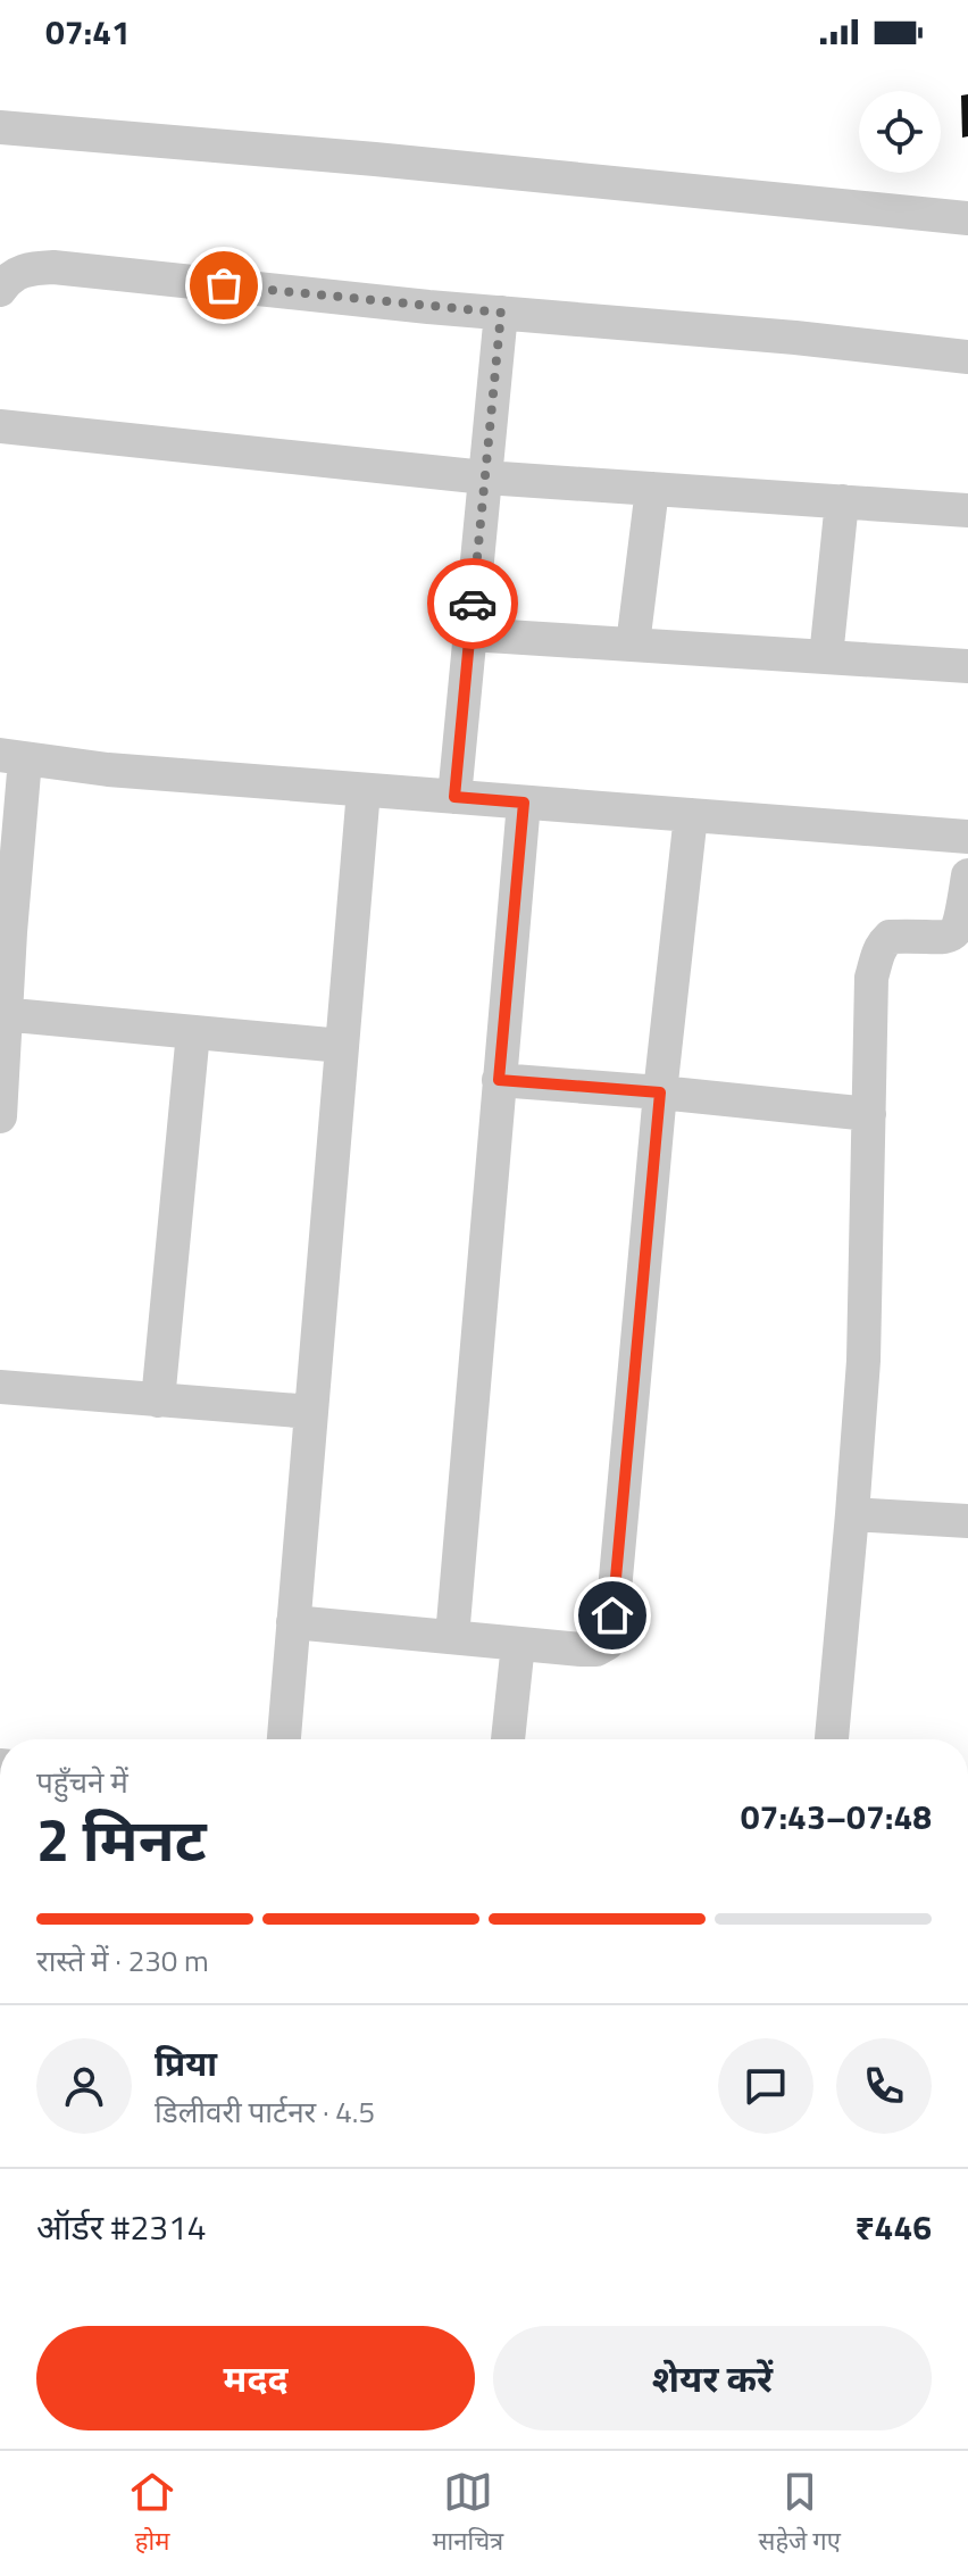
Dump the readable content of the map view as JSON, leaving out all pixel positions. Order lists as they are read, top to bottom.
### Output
{
  "page": {
    "status": "07:41",
    "heading": ["2 मिनट", "पहुँचने में", "07:43–07:48"],
    "panel": [
      "प्रिया",
      "डिलीवरी पार्टनर · 4.5",
      "ऑर्डर #2314",
      "₹446"
    ],
    "bar": "रास्ते में · 230 m",
    "buttons": ["मदद", "शेयर करें"],
    "tabs": ["होम", "मानचित्र", "सहेजे गए"]
  }
}
